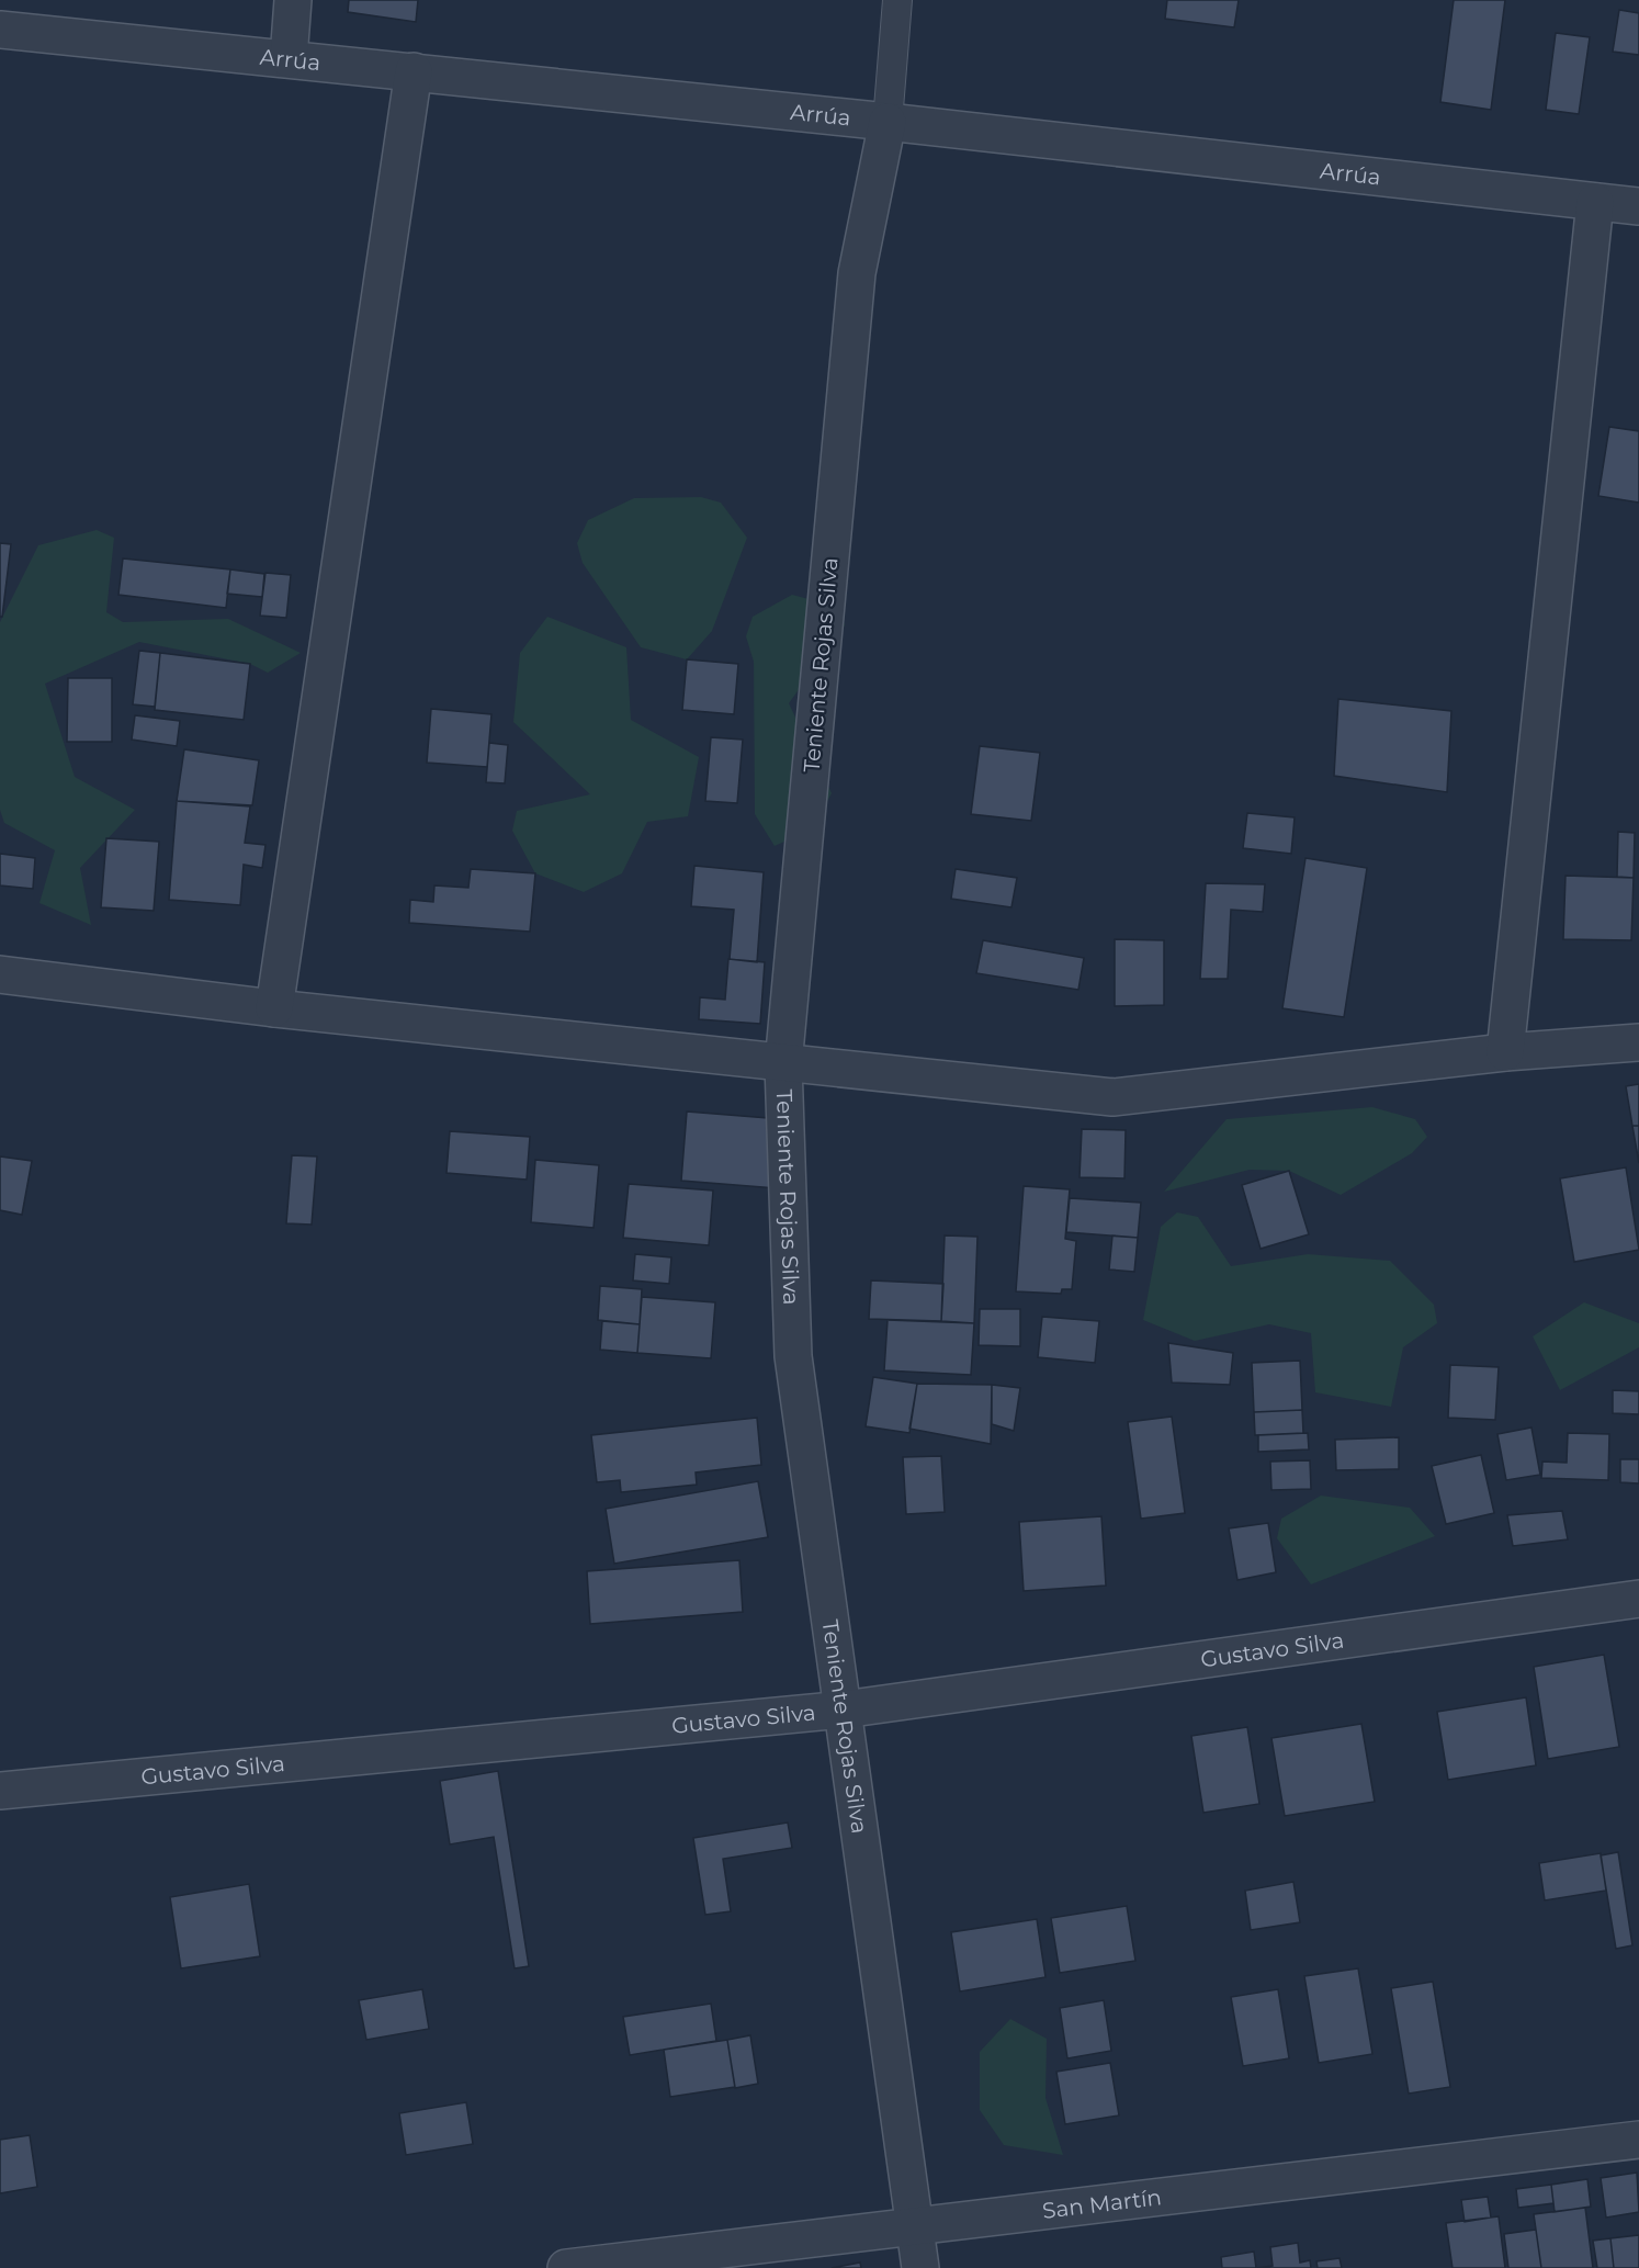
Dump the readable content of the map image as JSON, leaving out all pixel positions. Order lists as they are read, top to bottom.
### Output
{
  "streets": {
    "street": [
      "Arrúa",
      "Teniente Rojas Silva",
      "Gustavo Silva",
      "San Martín"
    ]
  },
  "crossings": [
    ["Arrúa", "Teniente Rojas Silva"],
    ["Teniente Rojas Silva", "Gustavo Silva"],
    ["Teniente Rojas Silva", "San Martín"]
  ]
}
